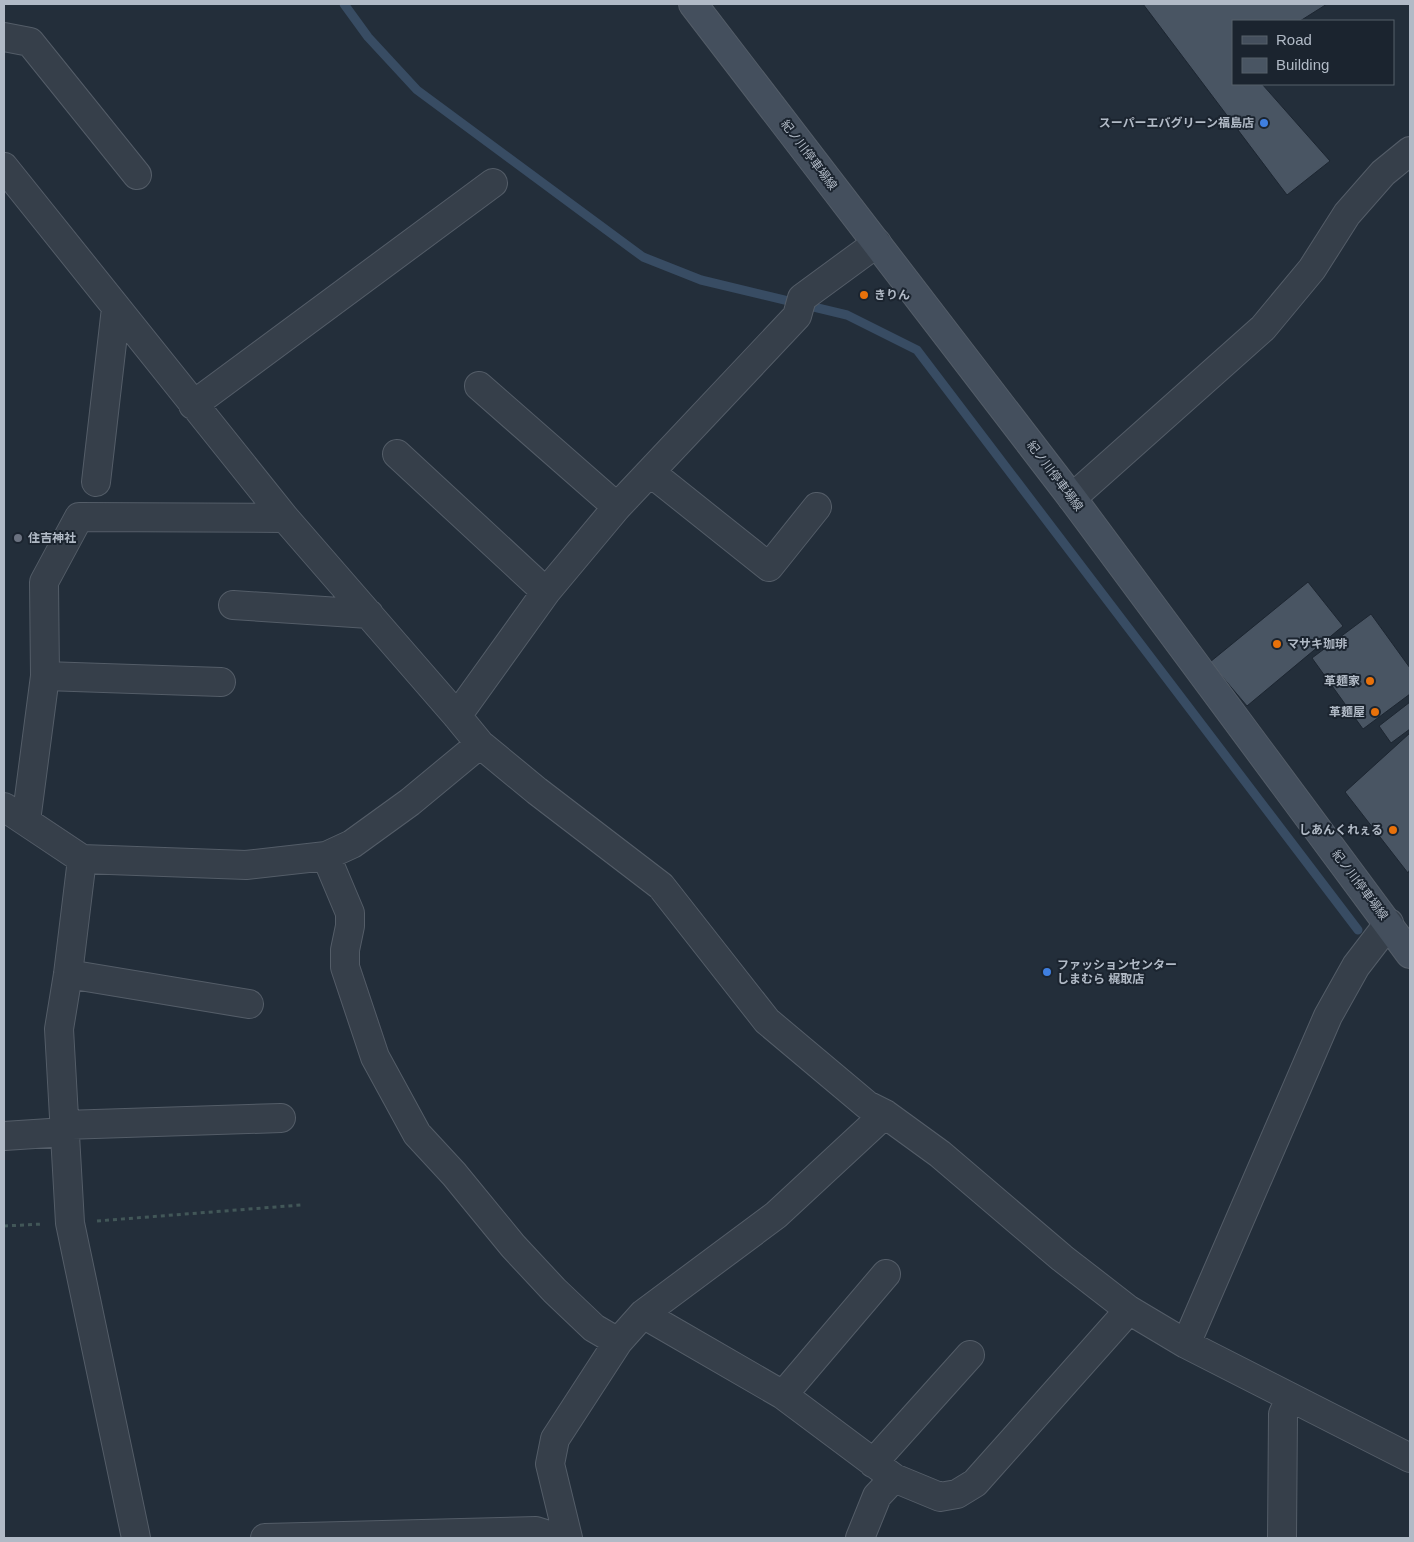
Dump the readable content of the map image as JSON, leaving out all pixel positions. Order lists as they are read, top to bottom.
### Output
{
  "streets": {
    "main road": ["紀ノ川停車場線"]
  },
  "places": [
    "スーパーエバグリーン福島店",
    "きりん",
    "住吉神社",
    "マサキ珈琲",
    "革麺家",
    "革麺屋",
    "しあんくれぇる",
    "ファッションセンター しまむら 梶取店"
  ],
  "legend": ["Road", "Building"]
}
